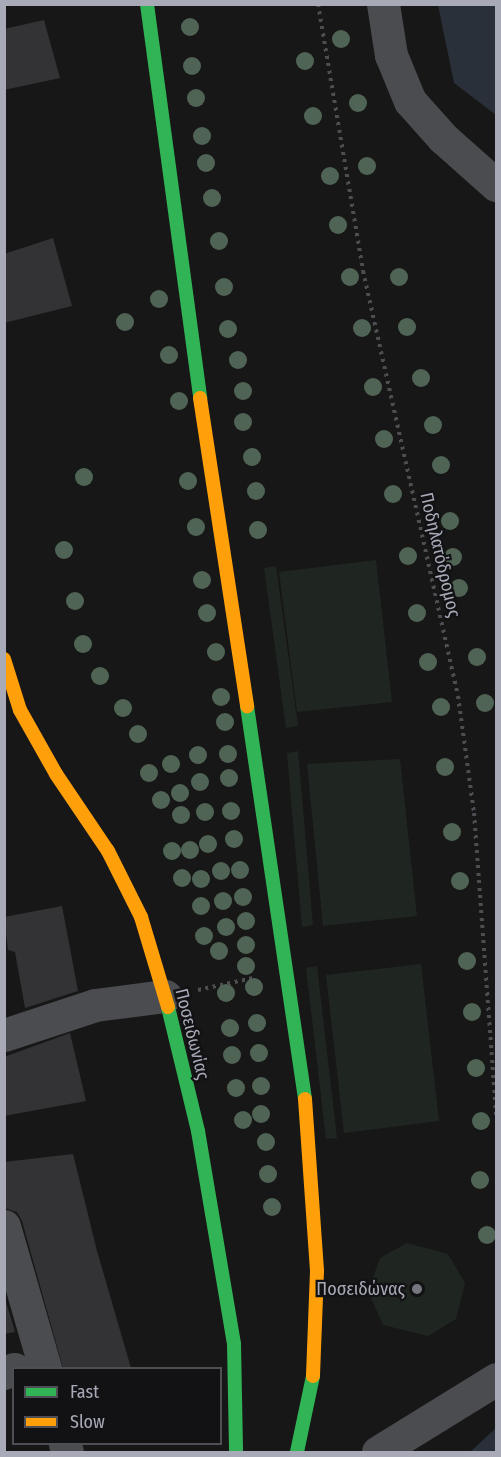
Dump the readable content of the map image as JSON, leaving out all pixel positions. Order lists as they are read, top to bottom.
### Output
{
  "streets": {
    "street": ["Ποσειδωνίας"],
    "path": ["Ποδηλατόδρομος"]
  },
  "places": ["Ποσειδώνας"],
  "legend": ["Fast", "Slow"]
}
